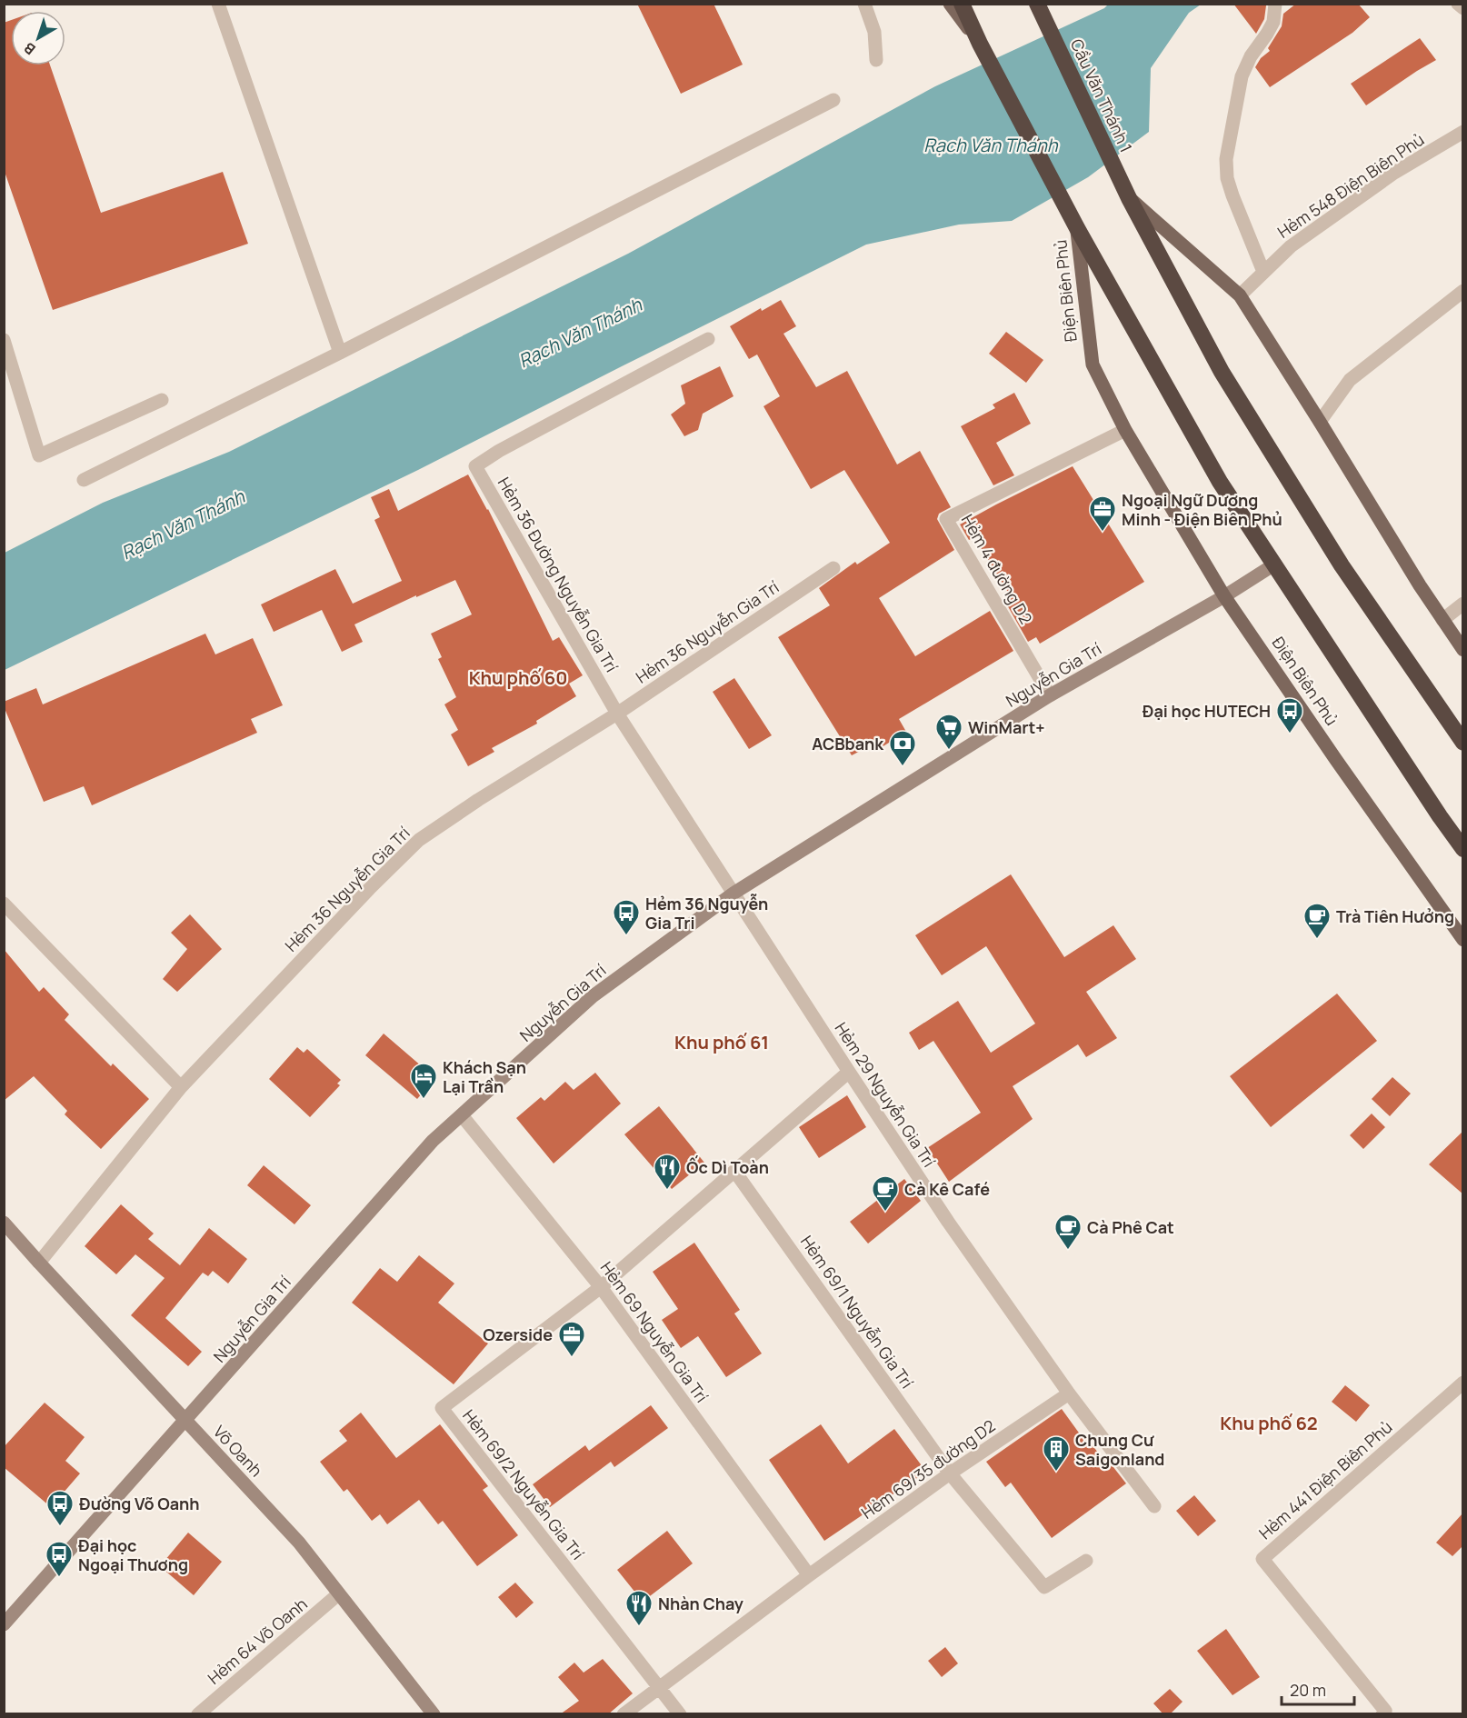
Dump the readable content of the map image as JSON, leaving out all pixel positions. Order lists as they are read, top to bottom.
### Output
{
  "streets": {
    "highway": ["Cầu Văn Thánh 1", "Điện Biên Phủ"],
    "street": [
      "Hẻm 548 Điện Biên Phủ",
      "Hẻm 4 đường D2",
      "Hẻm 36 Đường Nguyễn Gia Trí",
      "Hẻm 36 Nguyễn Gia Trí",
      "Nguyễn Gia Trí",
      "Hẻm 29 Nguyễn Gia Trí",
      "Hẻm 69/1 Nguyễn Gia Trí",
      "Hẻm 69 Nguyễn Gia Trí",
      "Võ Oanh",
      "Hẻm 69/35 đường D2",
      "Hẻm 441 Điện Biên Phủ",
      "Hẻm 69/2 Nguyễn Gia Trí",
      "Hẻm 64 Võ Oanh"
    ]
  },
  "crossings": [
    ["Điện Biên Phủ", "Hẻm 4 đường D2"],
    ["Điện Biên Phủ", "Nguyễn Gia Trí"],
    ["Hẻm 4 đường D2", "Nguyễn Gia Trí"],
    ["Hẻm 36 Đường Nguyễn Gia Trí", "Hẻm 36 Nguyễn Gia Trí"],
    ["Hẻm 36 Đường Nguyễn Gia Trí", "Nguyễn Gia Trí"],
    ["Hẻm 36 Đường Nguyễn Gia Trí", "Hẻm 29 Nguyễn Gia Trí"],
    ["Hẻm 36 Nguyễn Gia Trí", "Võ Oanh"],
    ["Nguyễn Gia Trí", "Hẻm 29 Nguyễn Gia Trí"],
    ["Nguyễn Gia Trí", "Hẻm 69 Nguyễn Gia Trí"],
    ["Nguyễn Gia Trí", "Võ Oanh"],
    ["Hẻm 29 Nguyễn Gia Trí", "Hẻm 69/35 đường D2"],
    ["Hẻm 69/1 Nguyễn Gia Trí", "Hẻm 69/35 đường D2"],
    ["Hẻm 69 Nguyễn Gia Trí", "Hẻm 69/35 đường D2"],
    ["Hẻm 69 Nguyễn Gia Trí", "Hẻm 69/2 Nguyễn Gia Trí"],
    ["Võ Oanh", "Hẻm 64 Võ Oanh"],
    ["Hẻm 69/35 đường D2", "Hẻm 69/2 Nguyễn Gia Trí"]
  ],
  "districts": ["Khu phố 60", "Khu phố 61", "Khu phố 62"],
  "water": ["Rạch Văn Thánh"],
  "places": {
    "office": ["Ngoại Ngữ Dương Minh - Điện Biên Phủ", "Ozerside"],
    "bus stop": [
      "Đại học HUTECH",
      "Hẻm 36 Nguyễn Gia Tri",
      "Đường Võ Oanh",
      "Đại học Ngoại Thương"
    ],
    "supermarket": ["WinMart+"],
    "bank": ["ACBbank"],
    "cafe": ["Trà Tiên Hưởng", "Cà Kê Café", "Cà Phê Cat"],
    "hotel": ["Khách Sạn Lại Trần"],
    "restaurant": ["Ốc Dì Toàn", "Nhàn Chay"],
    "building": ["Chung Cư Saigonland"]
  },
  "scale_bar": "20 m",
  "north": "bottom left"
}
